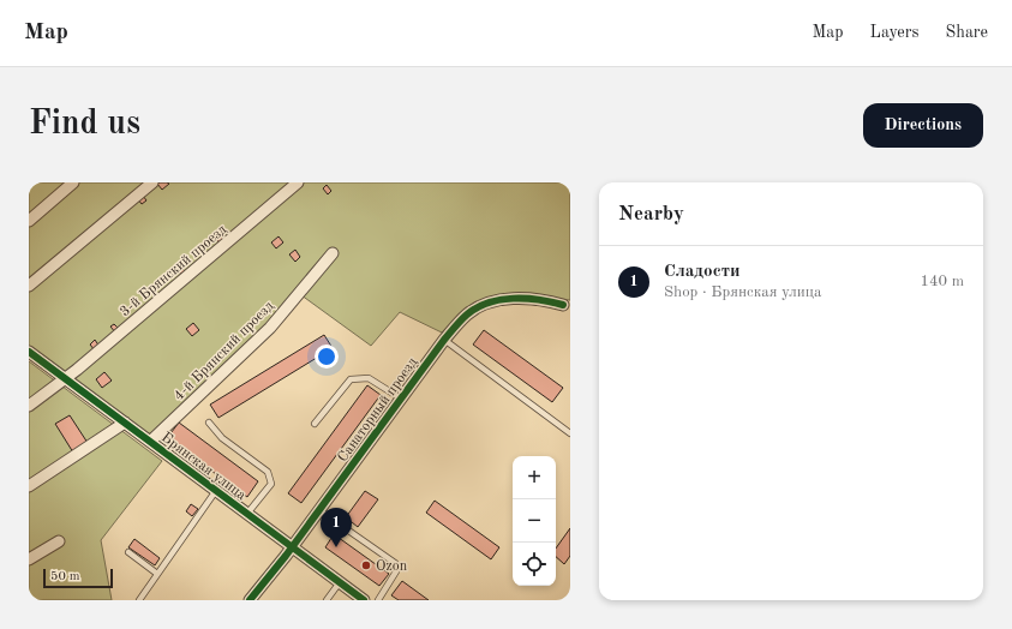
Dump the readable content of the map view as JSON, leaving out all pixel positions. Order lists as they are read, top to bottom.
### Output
{
  "streets": {
    "street": [
      "3-й Брянский проезд",
      "4-й Брянский проезд",
      "Санаторный проезд",
      "Брянская улица"
    ]
  },
  "crossings": [
    ["3-й Брянский проезд", "Брянская улица"],
    ["4-й Брянский проезд", "Брянская улица"],
    ["Санаторный проезд", "Брянская улица"]
  ],
  "places": ["Ozon"],
  "scale_bar": "50 m",
  "page": {
    "header": "Map",
    "nav": ["Map", "Layers", "Share"],
    "buttons": "Directions",
    "title": "Find us",
    "heading": "Nearby",
    "list": [
      {
        "mark": "1",
        "name": "Сладости",
        "note": "Shop · Брянская улица",
        "value": "140 m"
      }
    ],
    "map_buttons": ["+", "−"],
    "pins": "1",
    "scale": "50 m"
  }
}
